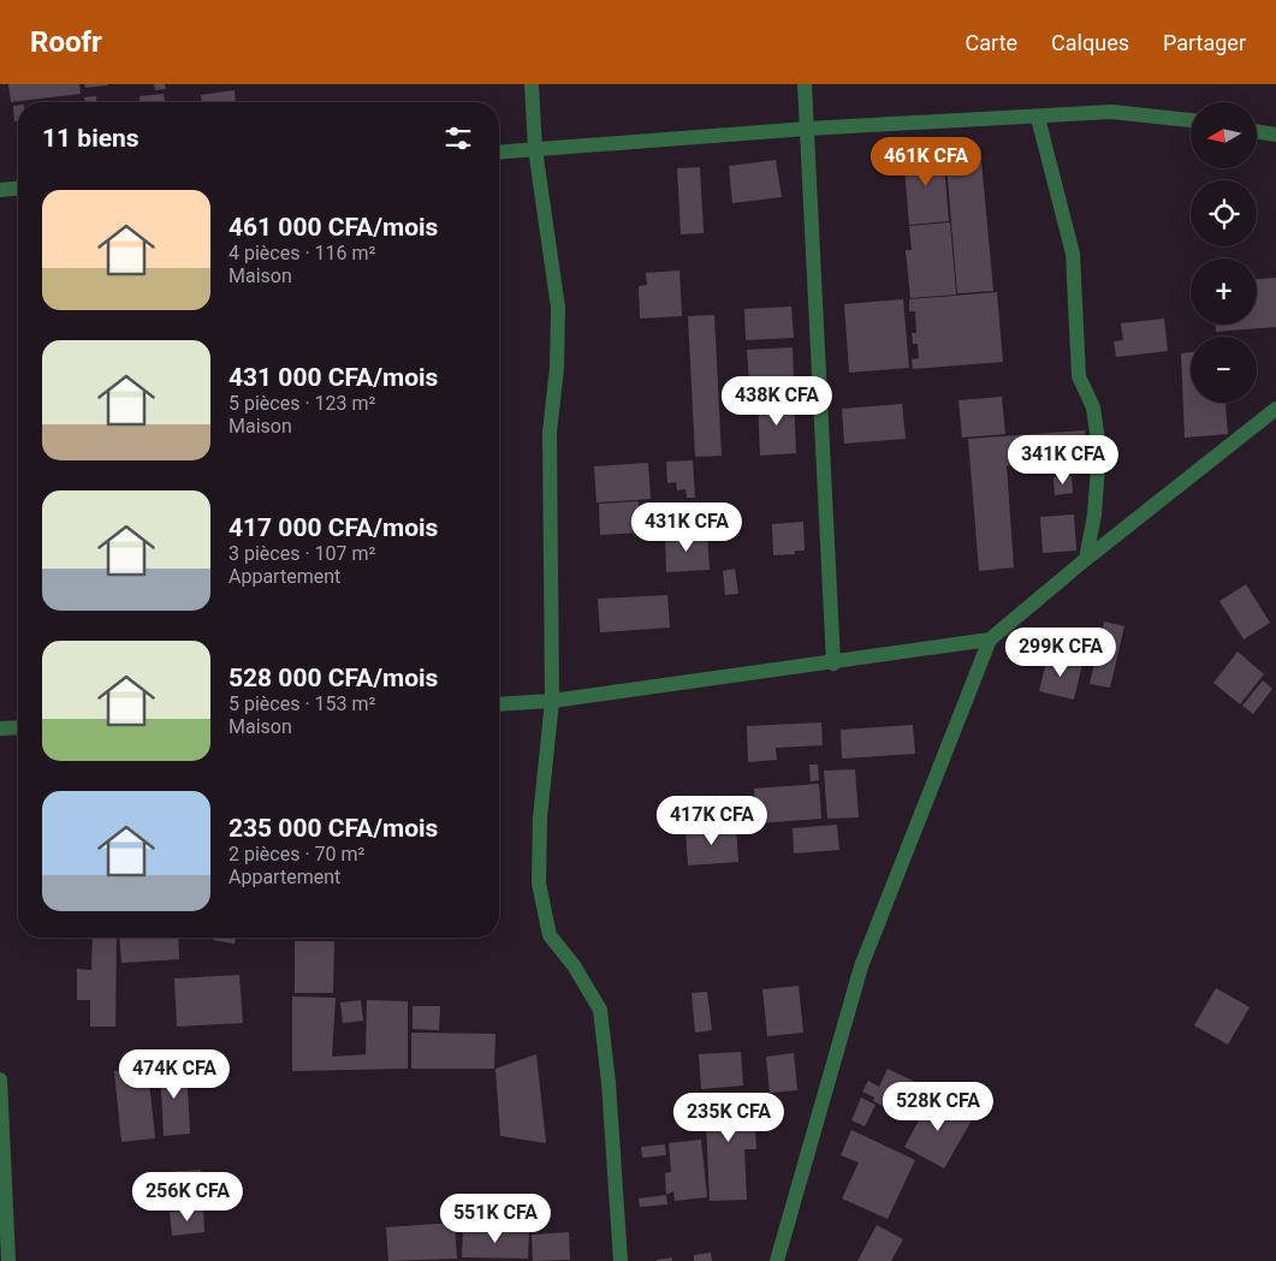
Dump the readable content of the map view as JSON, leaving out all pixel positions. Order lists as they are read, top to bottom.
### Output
{
  "north": "left",
  "page": {
    "header": "Roofr",
    "nav": ["Carte", "Calques", "Partager"],
    "map_buttons": ["+", "−"],
    "heading": "11 biens",
    "price": [
      "461K CFA",
      "438K CFA",
      "341K CFA",
      "431K CFA",
      "299K CFA",
      "417K CFA",
      "474K CFA",
      "528K CFA",
      "235K CFA",
      "256K CFA",
      "551K CFA"
    ],
    "list": [
      {
        "name": "461 000 CFA/mois",
        "note": "4 pièces · 116 m² · Maison"
      },
      {
        "name": "431 000 CFA/mois",
        "note": "5 pièces · 123 m² · Maison"
      },
      {
        "name": "417 000 CFA/mois",
        "note": "3 pièces · 107 m² · Appartement"
      },
      {
        "name": "528 000 CFA/mois",
        "note": "5 pièces · 153 m² · Maison"
      },
      {
        "name": "235 000 CFA/mois",
        "note": "2 pièces · 70 m² · Appartement"
      }
    ]
  }
}
